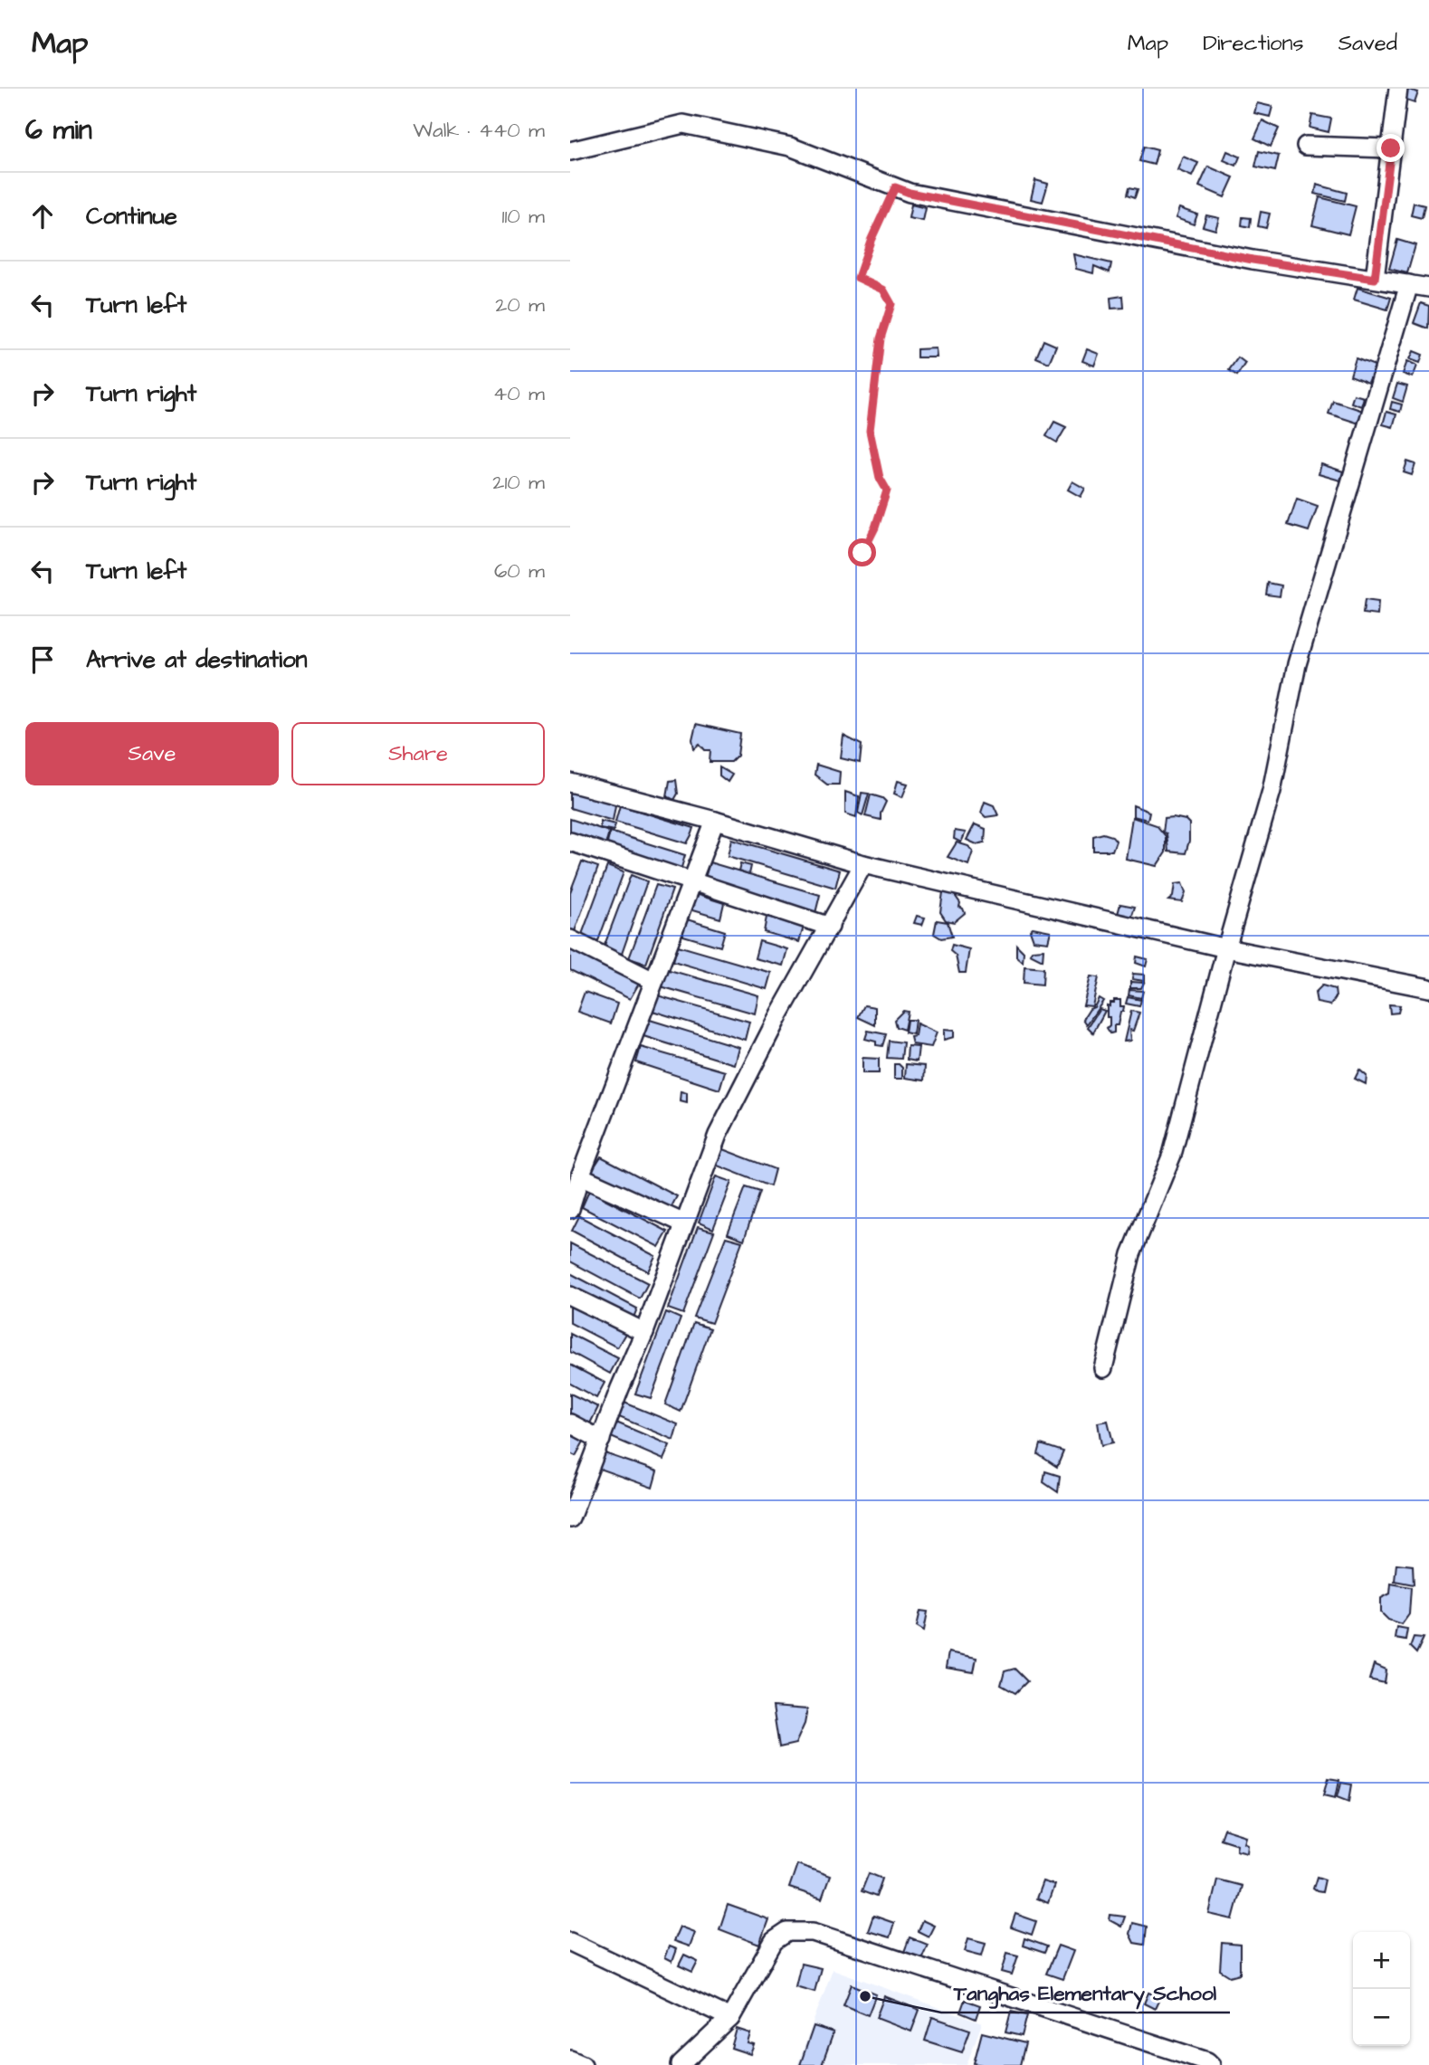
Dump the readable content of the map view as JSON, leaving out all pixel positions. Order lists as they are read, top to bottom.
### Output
{
  "places": ["Tanghas Elementary School"],
  "page": {
    "header": "Map",
    "nav": ["Map", "Directions", "Saved"],
    "heading": ["6 min", "Walk · 440 m"],
    "list": [
      ["Continue", "110 m"],
      ["Turn left", "20 m"],
      ["Turn right", "40 m"],
      ["Turn right", "210 m"],
      ["Turn left", "60 m"],
      "Arrive at destination"
    ],
    "buttons": ["Save", "Share"],
    "map_buttons": ["+", "−"]
  }
}
